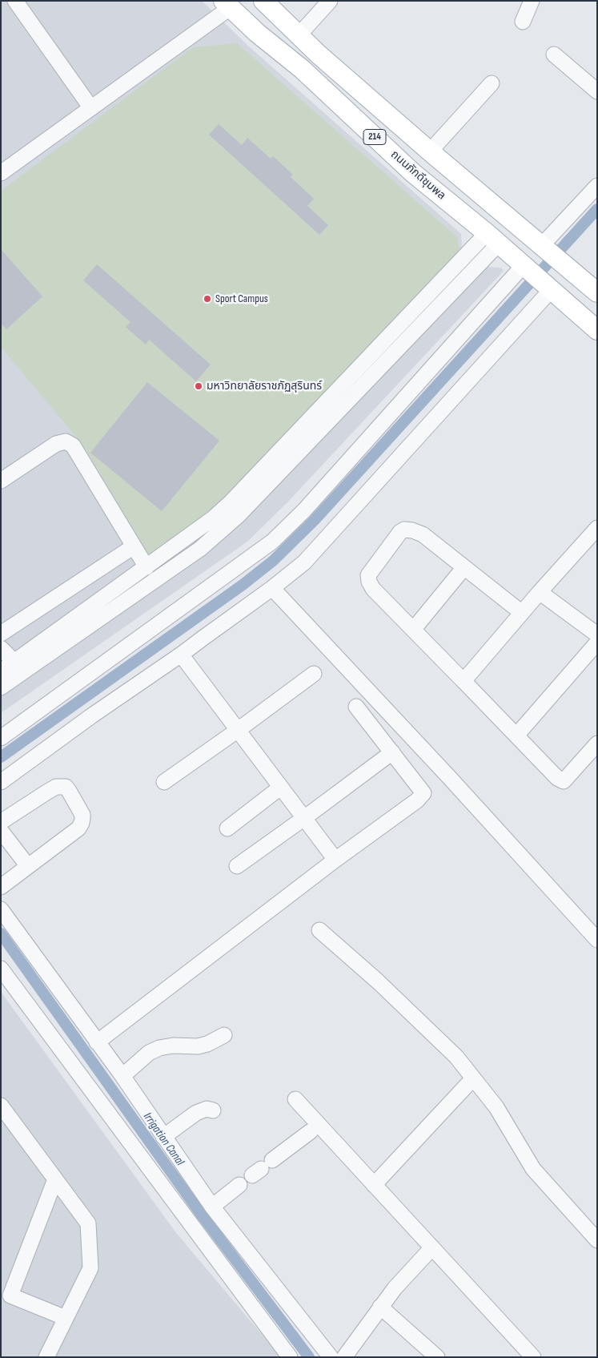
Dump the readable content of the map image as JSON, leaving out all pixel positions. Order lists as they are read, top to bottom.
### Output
{
  "streets": {
    "main road": ["214", "ถนนภักดีชุมพล"]
  },
  "water": ["Irrigation Canal"],
  "places": ["Sport Campus", "มหาวิทยาลัยราชภัฏสุรินทร์"]
}
